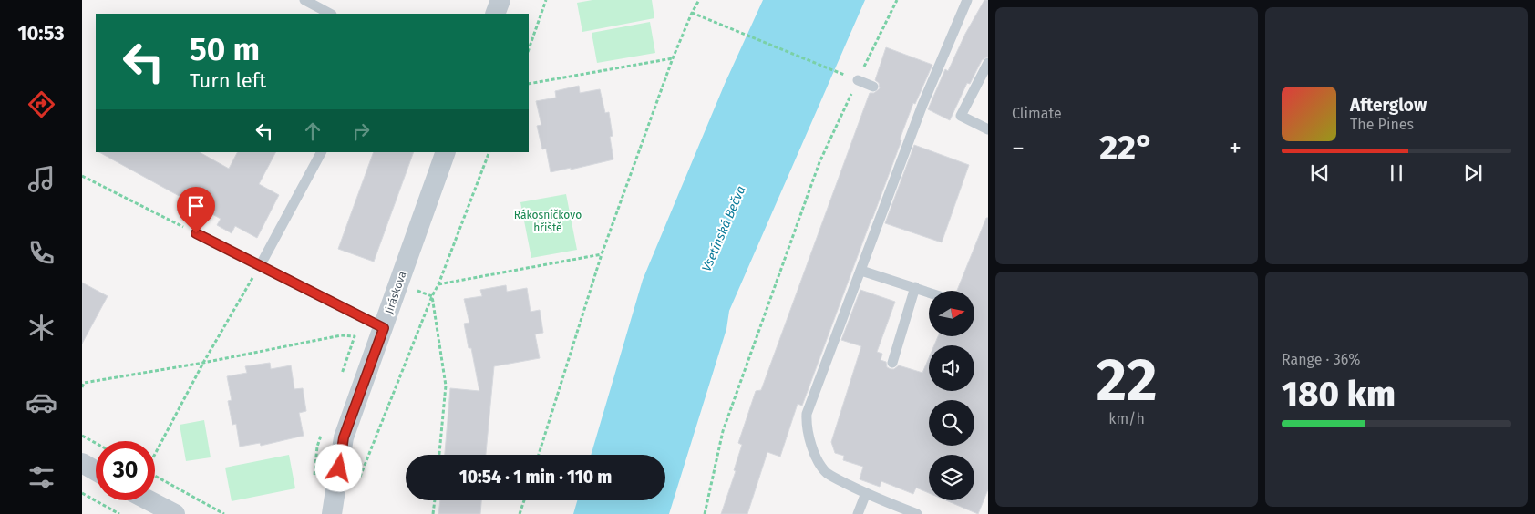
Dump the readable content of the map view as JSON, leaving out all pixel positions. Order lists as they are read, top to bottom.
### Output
{
  "streets": {
    "street": ["Jiráskova"]
  },
  "water": ["Vsetínská Bečva"],
  "parks": ["Rákosníčkovo hřiště"],
  "north": "right",
  "page": {
    "tabs": "10:53",
    "tile": [
      "Climate",
      ["22", "km/h"],
      ["Range · 36%", "180 km"]
    ],
    "turn": ["50 m", "Turn left"],
    "song": ["Afterglow", "The Pines"],
    "heat": ["−", "22°", "+"],
    "limit": "30",
    "trip": "10:54 · 1 min · 110 m"
  }
}
